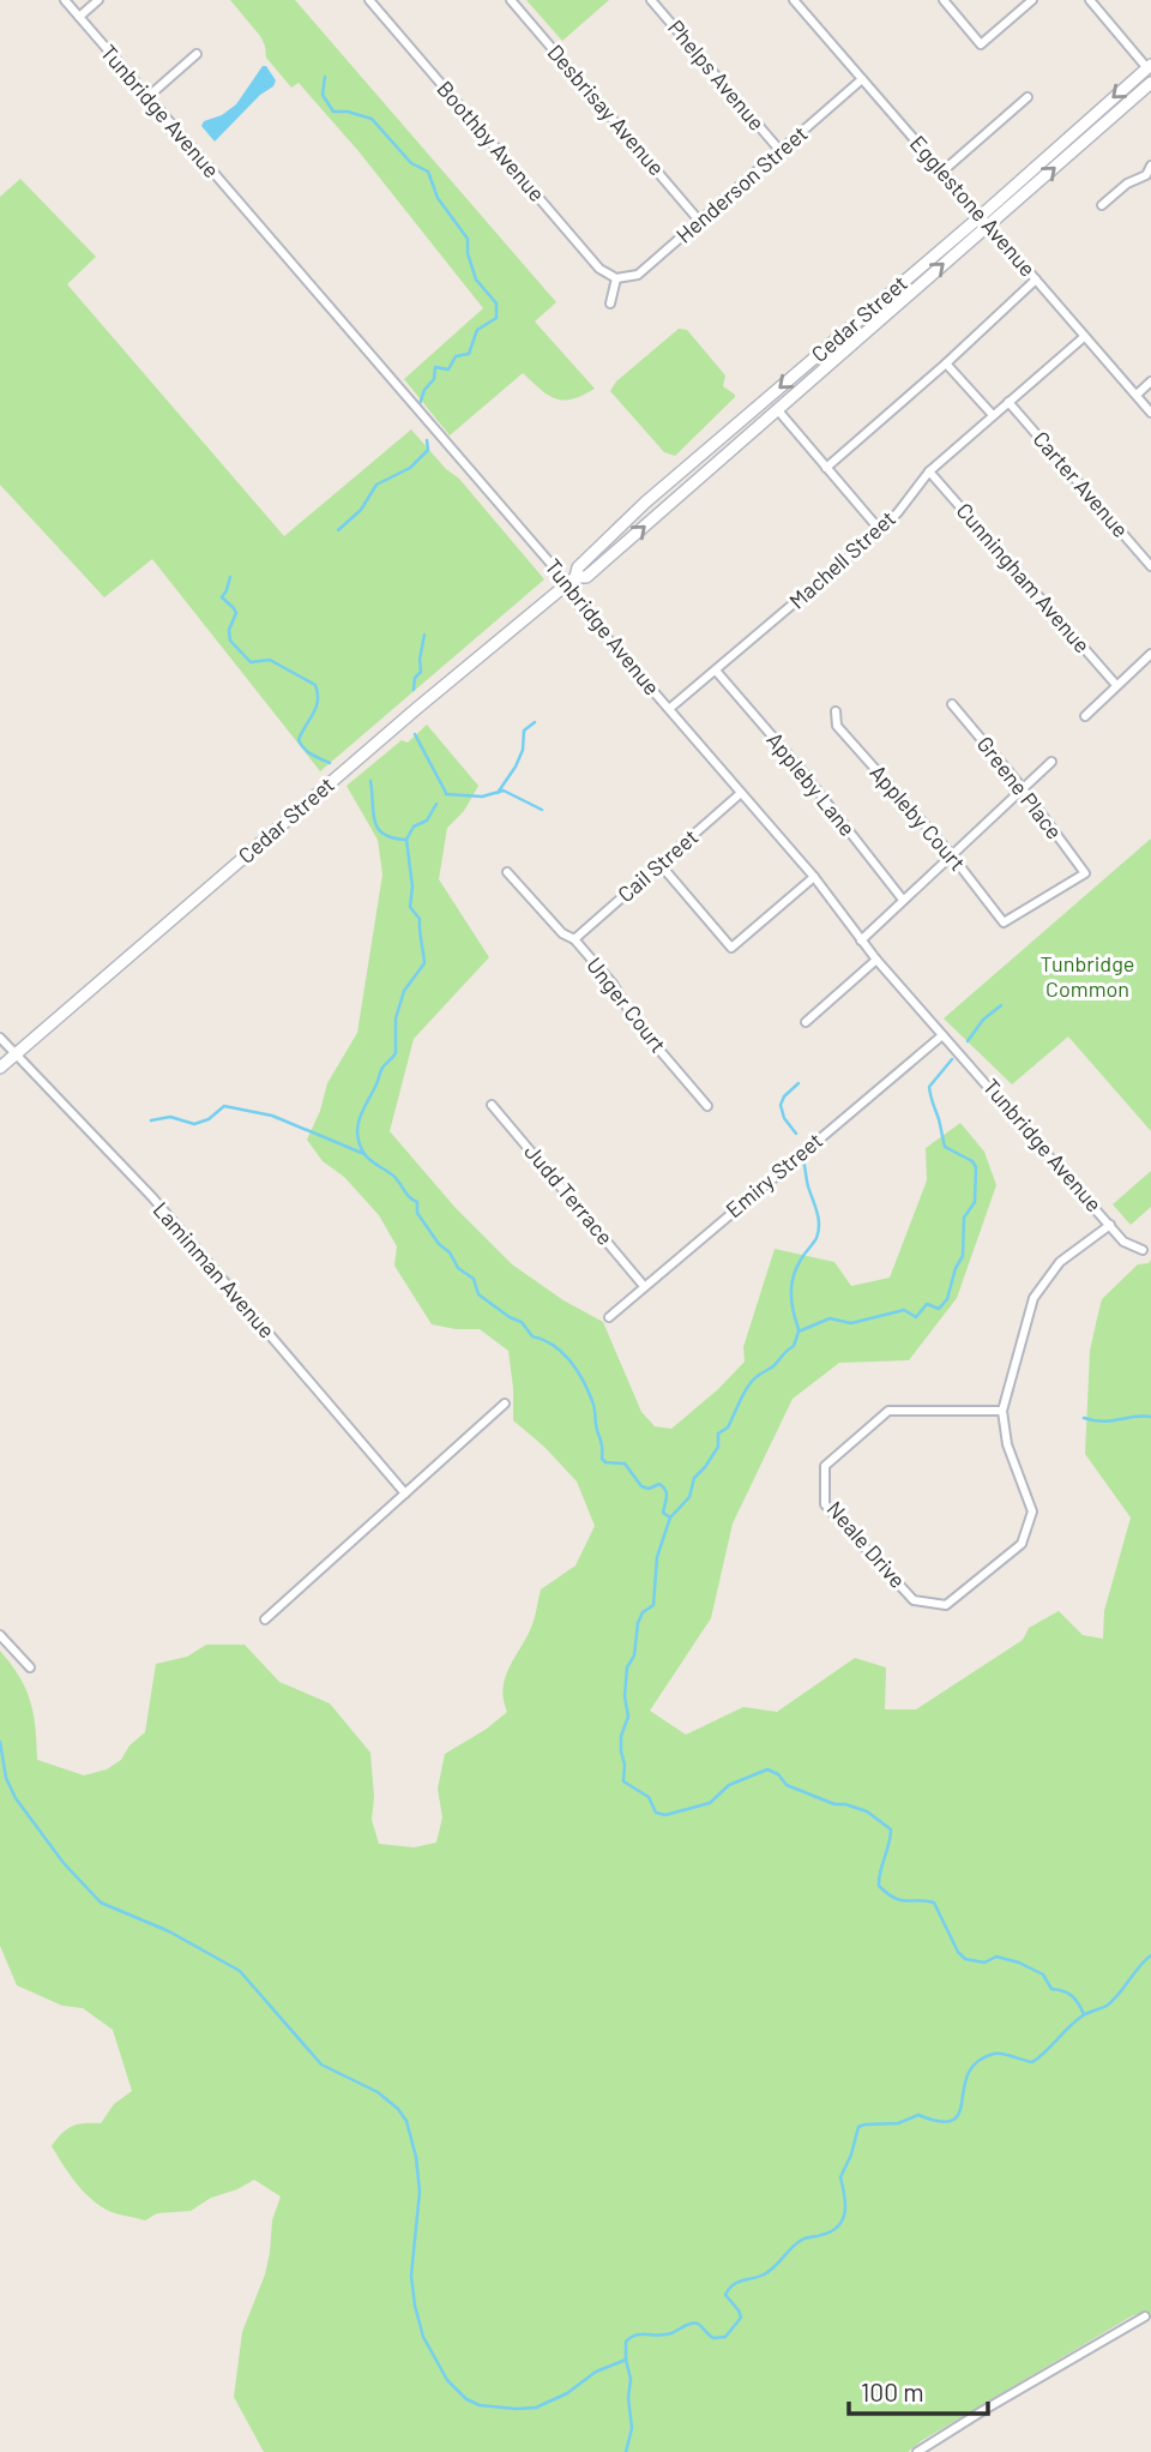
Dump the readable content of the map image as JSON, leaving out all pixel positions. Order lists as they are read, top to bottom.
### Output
{
  "streets": {
    "main road": ["Cedar Street"],
    "street": [
      "Phelps Avenue",
      "Desbrisay Avenue",
      "Tunbridge Avenue",
      "Boothby Avenue",
      "Henderson Street",
      "Egglestone Avenue",
      "Carter Avenue",
      "Machell Street",
      "Cunningham Avenue",
      "Appleby Lane",
      "Greene Place",
      "Appleby Court",
      "Cail Street",
      "Unger Court",
      "Emiry Street",
      "Judd Terrace",
      "Laminman Avenue",
      "Neale Drive"
    ]
  },
  "crossings": [
    ["Phelps Avenue", "Henderson Street"],
    ["Desbrisay Avenue", "Henderson Street"],
    ["Tunbridge Avenue", "Cedar Street"],
    ["Tunbridge Avenue", "Machell Street"],
    ["Tunbridge Avenue", "Cail Street"],
    ["Tunbridge Avenue", "Emiry Street"],
    ["Tunbridge Avenue", "Neale Drive"],
    ["Boothby Avenue", "Henderson Street"],
    ["Henderson Street", "Egglestone Avenue"],
    ["Egglestone Avenue", "Cedar Street"],
    ["Egglestone Avenue", "Machell Street"],
    ["Cedar Street", "Laminman Avenue"],
    ["Carter Avenue", "Machell Street"],
    ["Machell Street", "Cunningham Avenue"],
    ["Machell Street", "Appleby Lane"],
    ["Greene Place", "Appleby Court"],
    ["Cail Street", "Unger Court"],
    ["Emiry Street", "Judd Terrace"]
  ],
  "parks": ["Tunbridge Common"],
  "scale_bar": "100 m"
}
